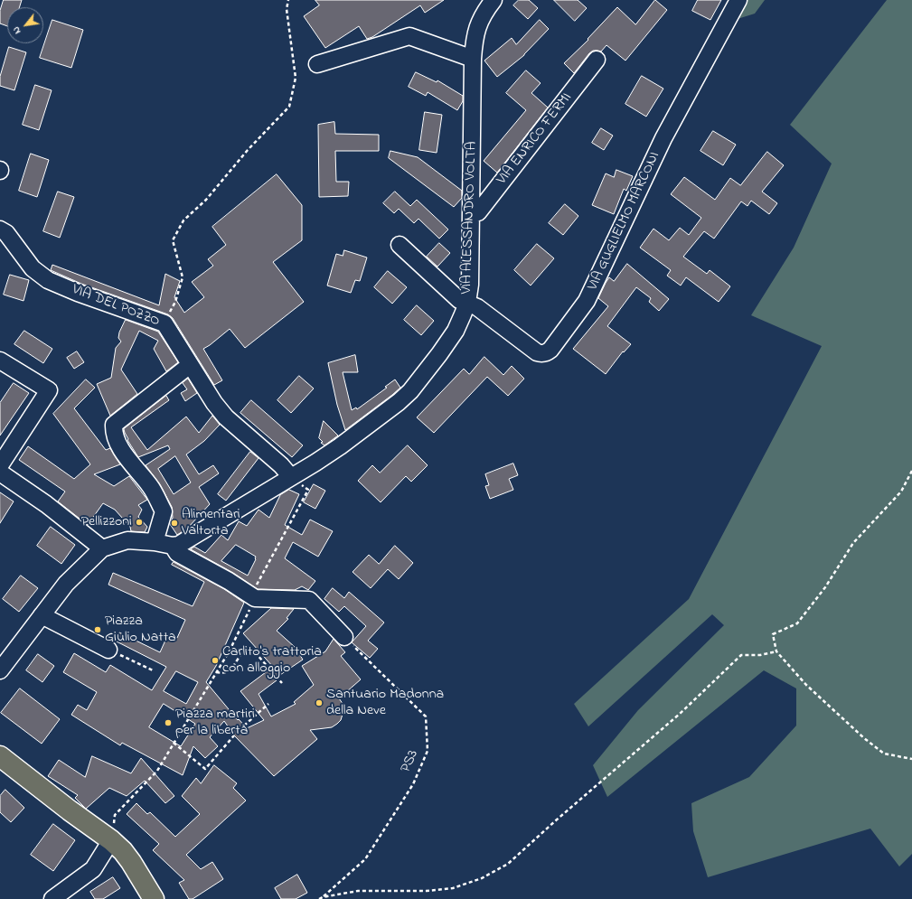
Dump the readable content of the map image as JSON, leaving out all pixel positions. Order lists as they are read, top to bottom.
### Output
{
  "streets": {
    "street": [
      "VIA ENRICO FERMI",
      "VIA ALESSANDRO VOLTA",
      "VIA GUGLIELMO MARCONI",
      "VIA DEL POZZO"
    ],
    "path": ["PS3"]
  },
  "crossings": [
    ["VIA ENRICO FERMI", "VIA ALESSANDRO VOLTA"],
    ["VIA ALESSANDRO VOLTA", "VIA GUGLIELMO MARCONI"],
    ["VIA ALESSANDRO VOLTA", "VIA DEL POZZO"]
  ],
  "places": [
    "Pellizzoni",
    "Alimentari Valtorta",
    "Piazza Giulio Natta",
    "Carlito's trattoria con alloggio",
    "Santuario Madonna della Neve",
    "Piazza martiri per la libertà"
  ],
  "north": "bottom left"
}
